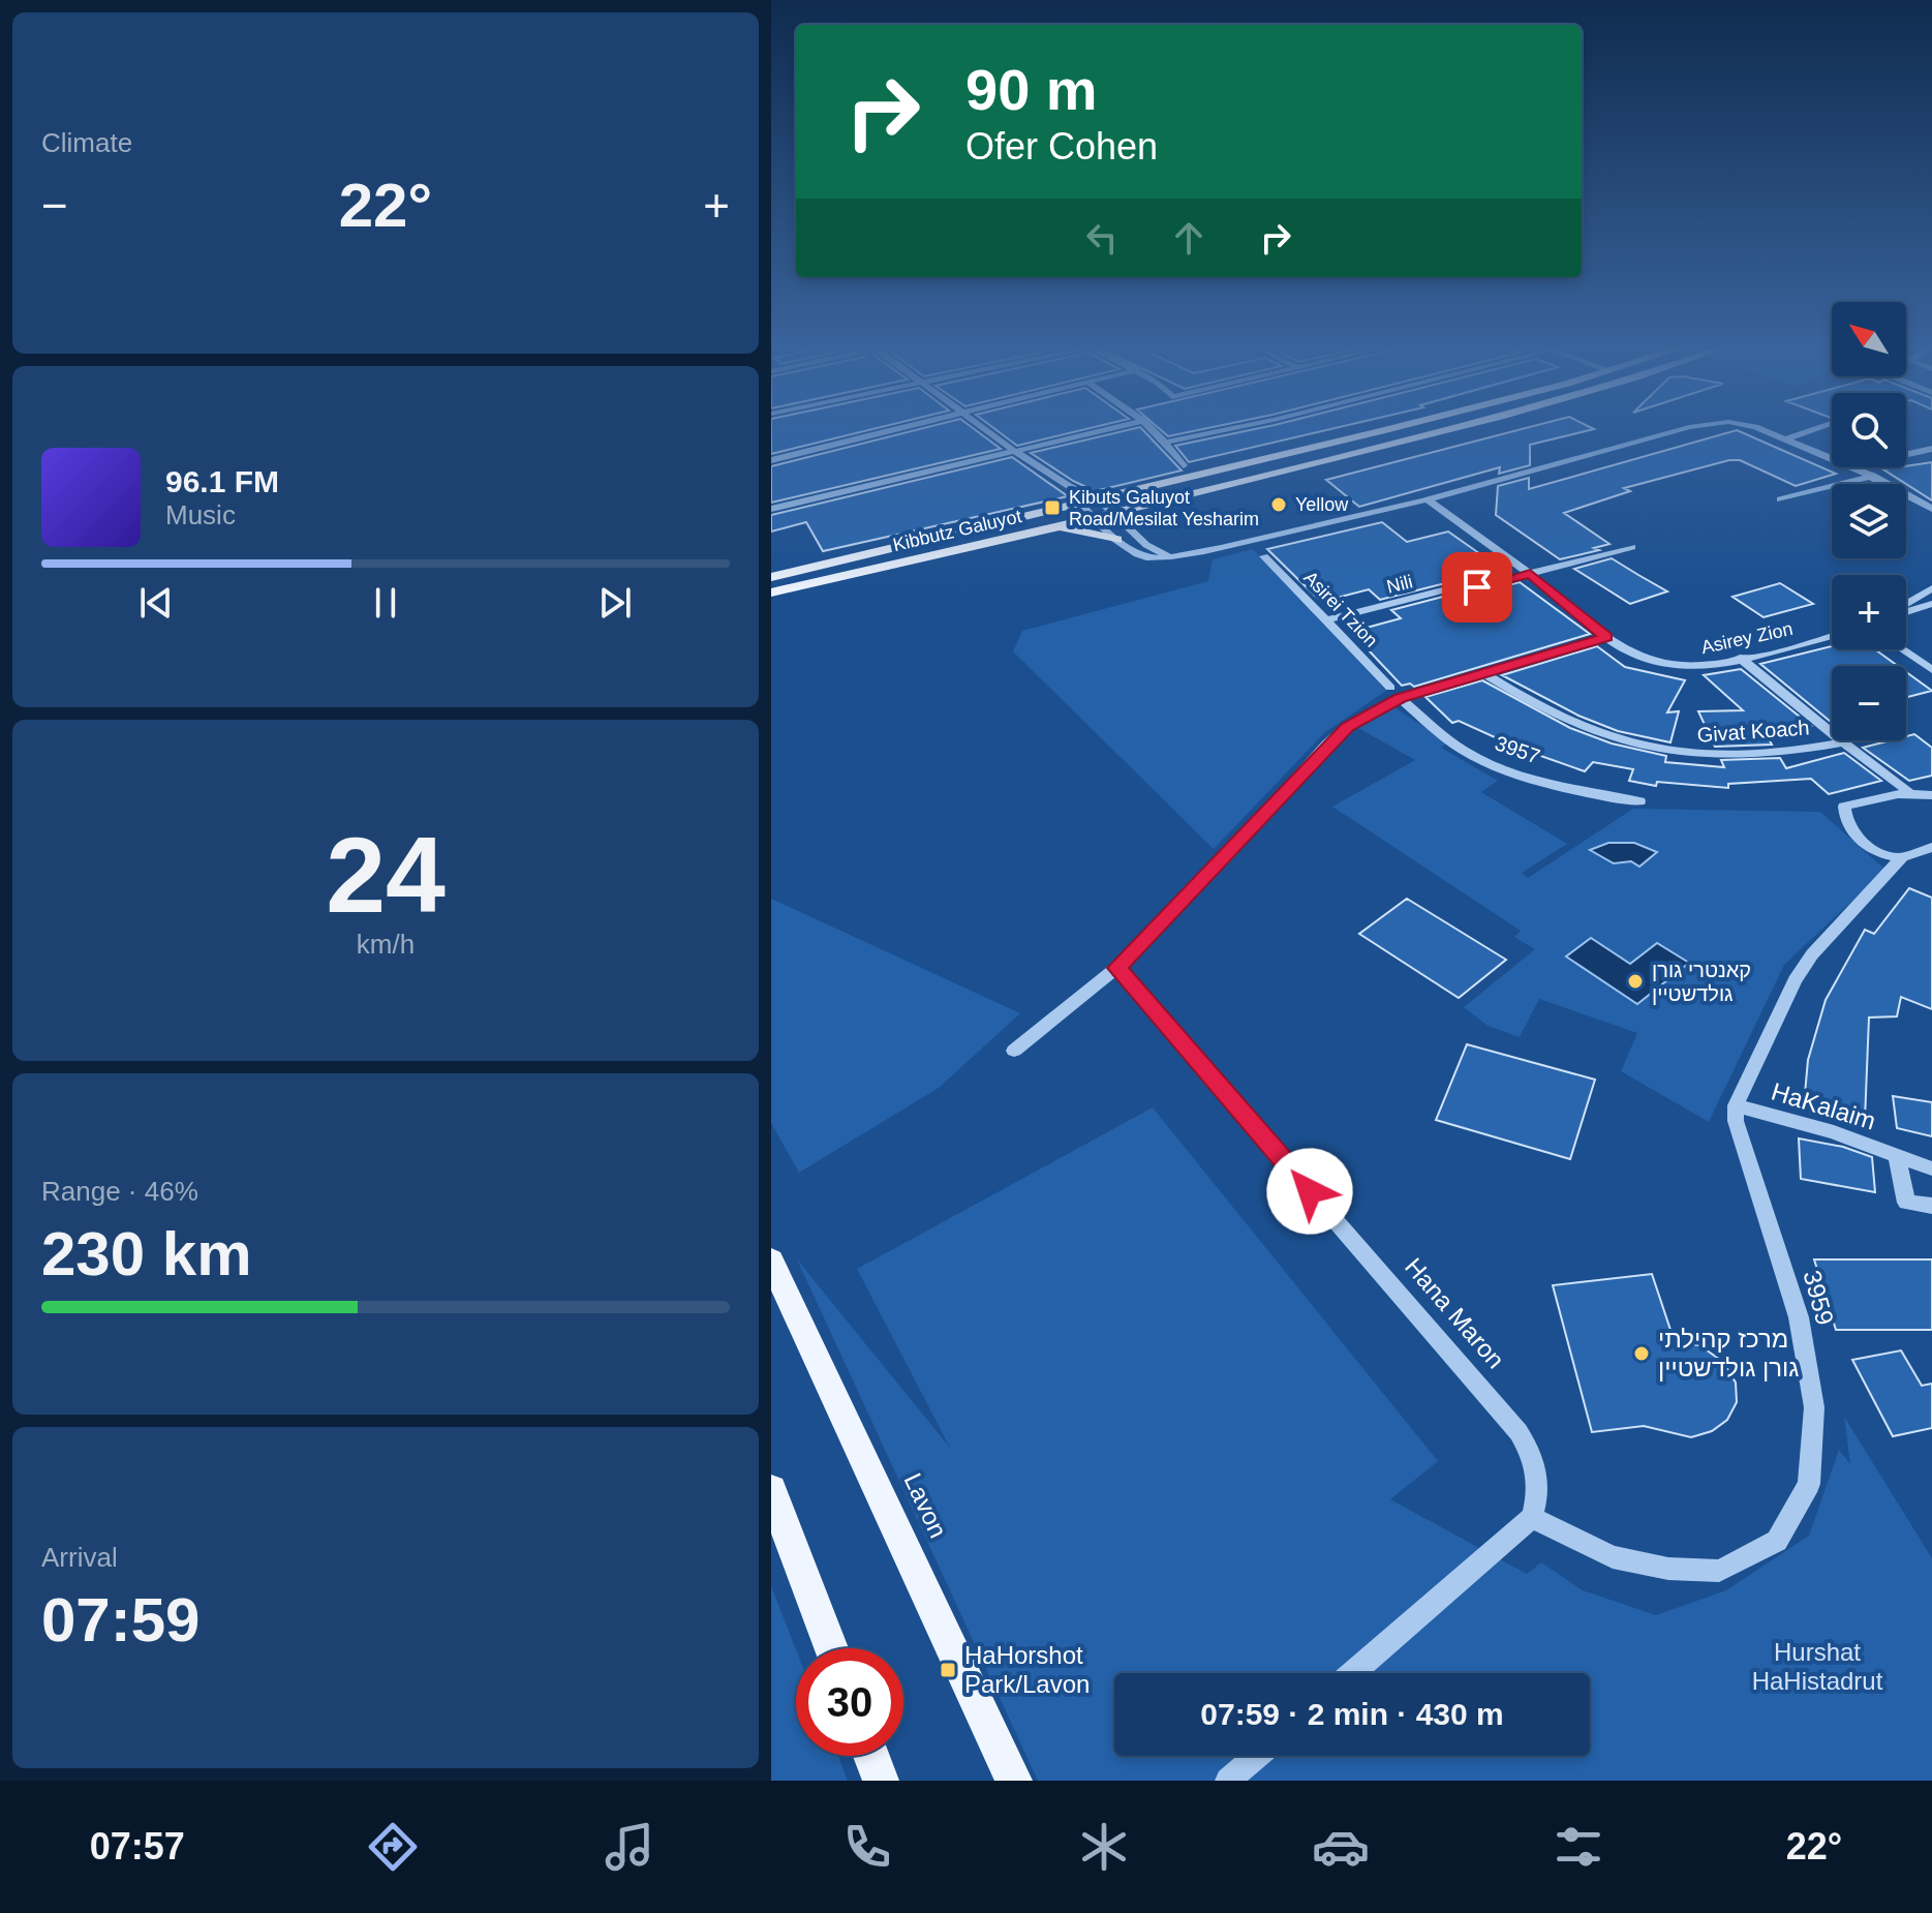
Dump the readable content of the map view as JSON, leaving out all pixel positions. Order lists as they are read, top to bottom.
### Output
{
  "streets": {
    "main road": ["Kibbutz Galuyot", "Lavon"],
    "street": [
      "Nili",
      "Asirei Tzion",
      "Asirey Zion",
      "Givat Koach",
      "3957",
      "HaKalaim",
      "3959",
      "Hana Maron"
    ]
  },
  "crossings": [
    ["Nili", "Asirei Tzion"],
    ["Nili", "Asirey Zion"],
    ["Asirei Tzion", "3957"],
    ["HaKalaim", "3959"],
    ["3959", "Hana Maron"]
  ],
  "parks": ["Hurshat HaHistadrut"],
  "places": {
    "other": ["Yellow", "קאנטרי גורן גולדשטיין", "מרכז קהילתי גורן גולדשטיין"],
    "transit": ["Kibuts Galuyot Road/Mesilat Yesharim", "HaHorshot Park/Lavon"]
  },
  "north": "top left",
  "page": {
    "tile": [
      "Climate",
      ["24", "km/h"],
      ["Range · 46%", "230 km"],
      ["Arrival", "07:59"]
    ],
    "turn": ["90 m", "Ofer Cohen"],
    "heat": ["−", "22°", "+"],
    "map_buttons": ["+", "−"],
    "song": ["96.1 FM", "Music"],
    "limit": "30",
    "trip": "07:59 · 2 min · 430 m",
    "tabs": ["07:57", "22°"]
  }
}
